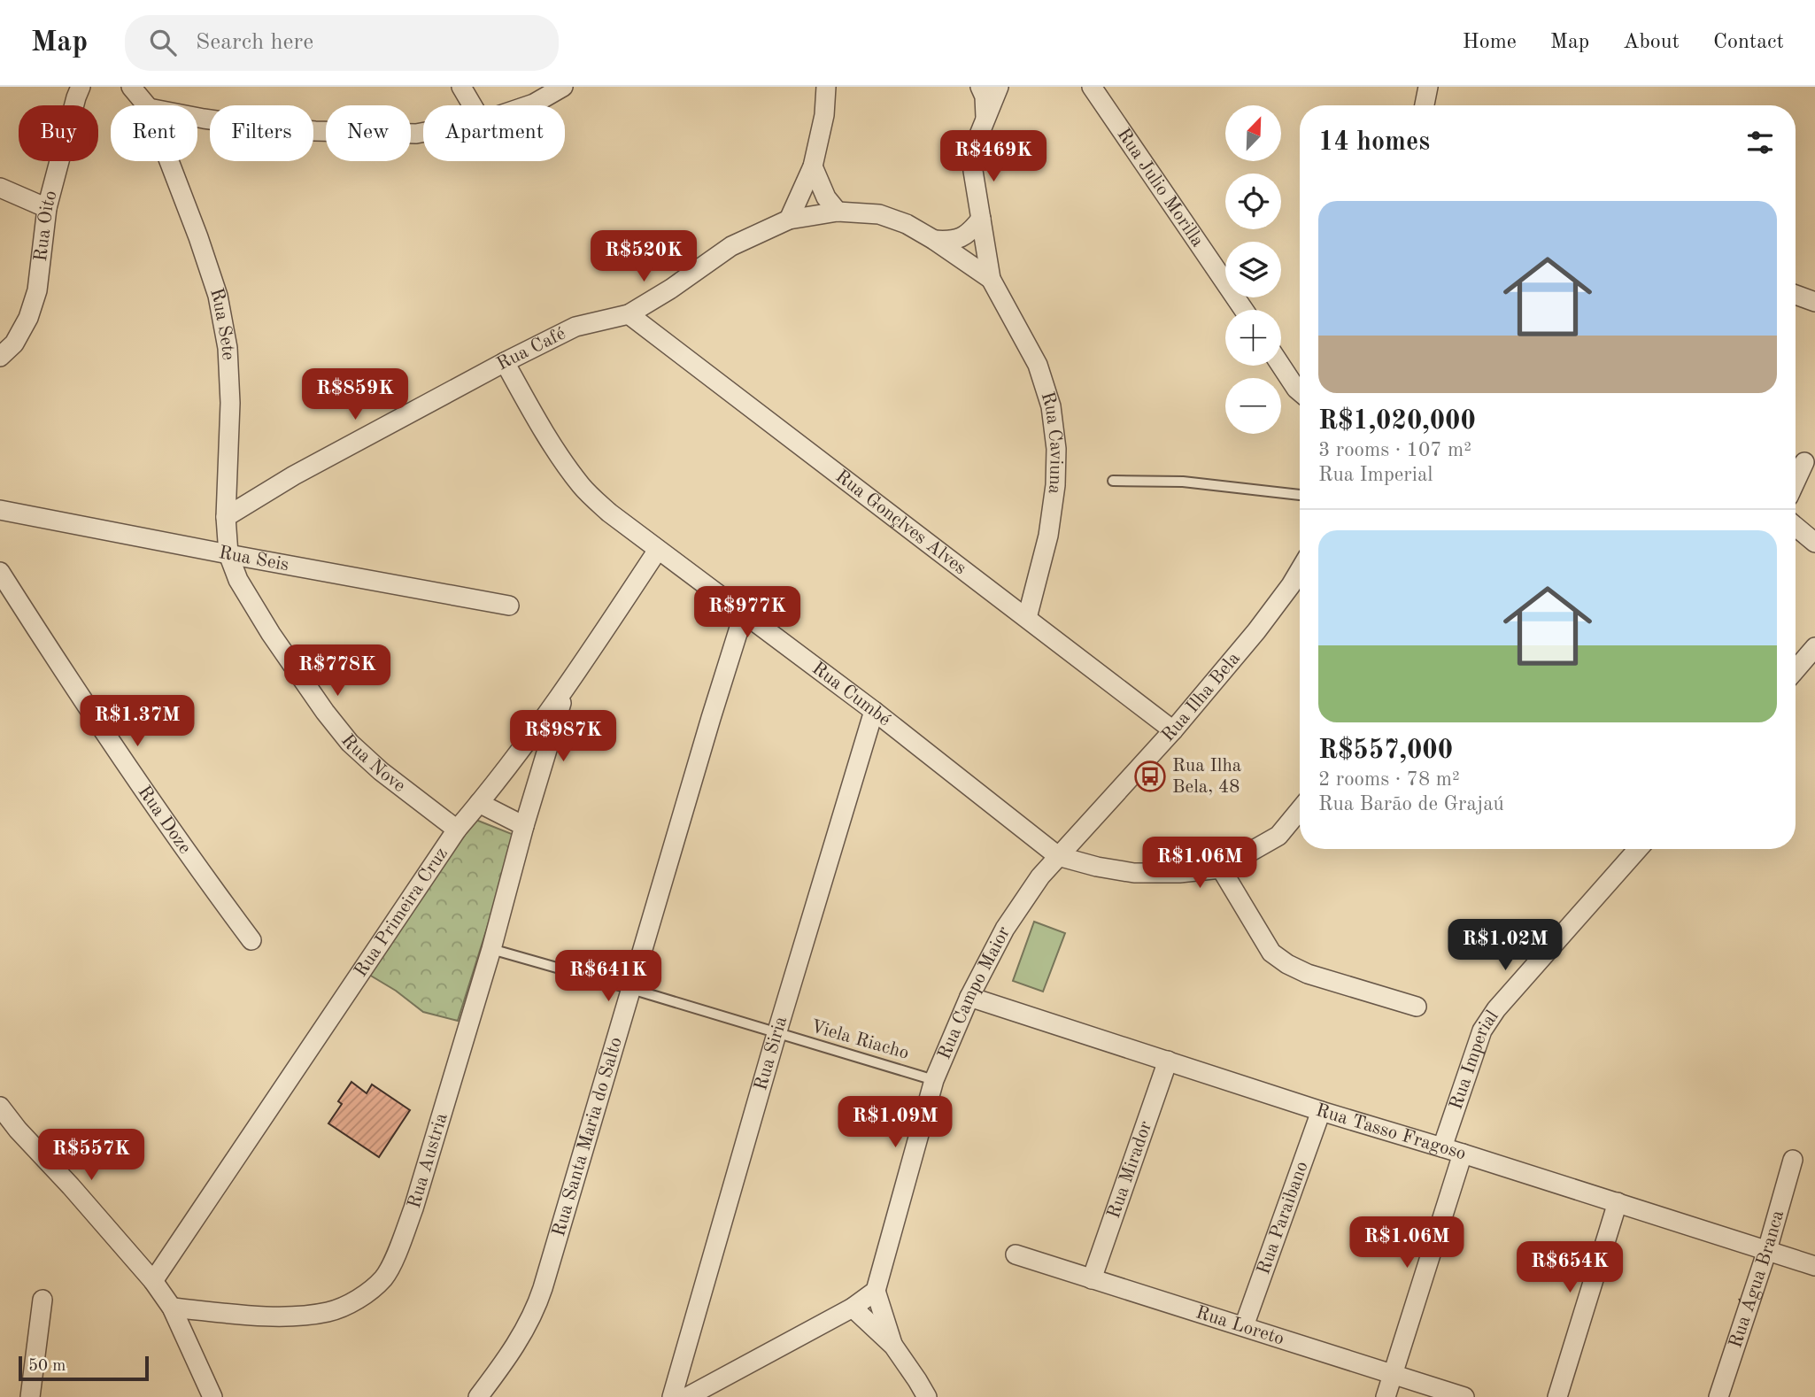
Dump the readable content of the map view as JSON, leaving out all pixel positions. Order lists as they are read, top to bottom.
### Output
{
  "streets": {
    "street": [
      "Rua Julio Morilla",
      "Rua Oito",
      "Rua Sete",
      "Rua Café",
      "Rua Caviuna",
      "Rua Gonçlves Alves",
      "Rua Seis",
      "Rua Cumbé",
      "Rua Ilha Bela",
      "Rua Nove",
      "Rua Doze",
      "Rua Primeira Cruz",
      "Rua Campo Maior",
      "Rua Siria",
      "Rua Imperial",
      "Rua Tasso Fragoso",
      "Rua Santa Maria do Salto",
      "Rua Austria",
      "Rua Mirador",
      "Rua Paraibano",
      "Rua Água Branca",
      "Rua Loreto"
    ],
    "lane": ["Viela Riacho"]
  },
  "crossings": [
    ["Rua Sete", "Rua Café"],
    ["Rua Sete", "Rua Seis"],
    ["Rua Sete", "Rua Nove"],
    ["Rua Café", "Rua Caviuna"],
    ["Rua Café", "Rua Gonçlves Alves"],
    ["Rua Café", "Rua Cumbé"],
    ["Rua Caviuna", "Rua Gonçlves Alves"],
    ["Rua Gonçlves Alves", "Rua Ilha Bela"],
    ["Rua Seis", "Rua Nove"],
    ["Rua Cumbé", "Rua Ilha Bela"],
    ["Rua Cumbé", "Rua Primeira Cruz"],
    ["Rua Cumbé", "Rua Campo Maior"],
    ["Rua Cumbé", "Rua Siria"],
    ["Rua Cumbé", "Rua Santa Maria do Salto"],
    ["Rua Ilha Bela", "Rua Campo Maior"],
    ["Rua Nove", "Rua Primeira Cruz"],
    ["Rua Primeira Cruz", "Rua Austria"],
    ["Rua Campo Maior", "Viela Riacho"],
    ["Rua Campo Maior", "Rua Tasso Fragoso"],
    ["Viela Riacho", "Rua Siria"],
    ["Viela Riacho", "Rua Santa Maria do Salto"],
    ["Viela Riacho", "Rua Austria"],
    ["Rua Imperial", "Rua Tasso Fragoso"],
    ["Rua Tasso Fragoso", "Rua Mirador"],
    ["Rua Tasso Fragoso", "Rua Paraibano"],
    ["Rua Tasso Fragoso", "Rua Água Branca"],
    ["Rua Mirador", "Rua Loreto"],
    ["Rua Paraibano", "Rua Loreto"]
  ],
  "places": {
    "bus stop": ["Rua Ilha Bela, 48"]
  },
  "scale_bar": "50 m",
  "north": "top right",
  "page": {
    "header": "Map",
    "search": "Search here",
    "nav": [
      "Home",
      "Map",
      "About",
      "Contact"
    ],
    "map_buttons": ["+", "−"],
    "chip": [
      "Buy",
      "Rent",
      "Filters",
      "New",
      "Apartment"
    ],
    "heading": "14 homes",
    "price": [
      "R$469K",
      "R$520K",
      "R$859K",
      "R$977K",
      "R$778K",
      "R$1.37M",
      "R$987K",
      "R$1.06M",
      "R$1.02M",
      "R$641K",
      "R$1.09M",
      "R$557K",
      "R$1.06M",
      "R$654K"
    ],
    "list": [
      {
        "name": "R$1,020,000",
        "note": "3 rooms · 107 m² · Rua Imperial"
      },
      {
        "name": "R$557,000",
        "note": "2 rooms · 78 m² · Rua Barão de Grajaú"
      }
    ],
    "scale": "50 m"
  }
}
